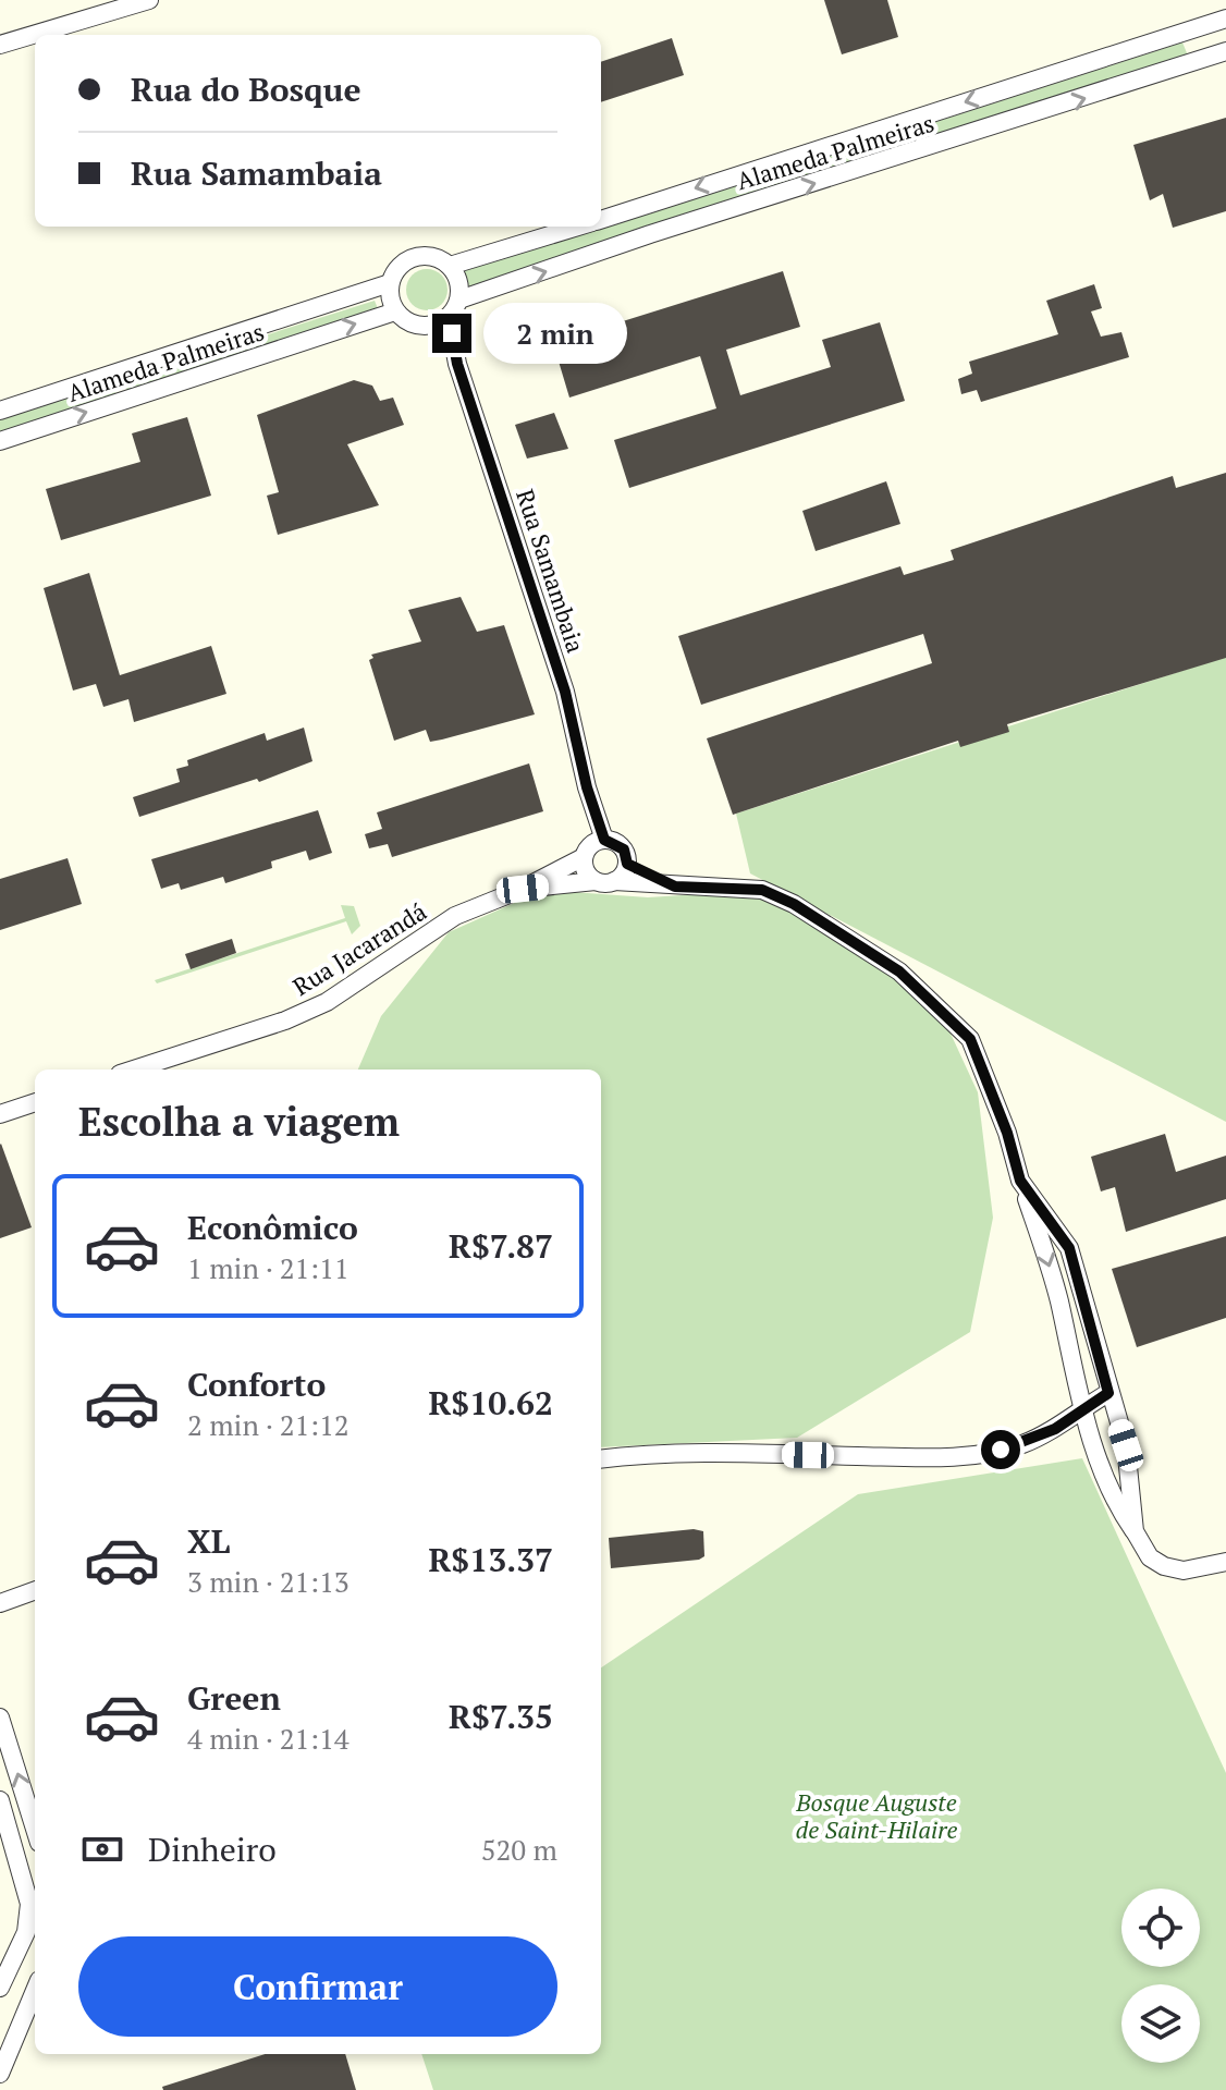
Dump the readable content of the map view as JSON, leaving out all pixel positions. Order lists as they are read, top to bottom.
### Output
{
  "streets": {
    "street": ["Alameda Palmeiras", "Rua Samambaia", "Rua Jacarandá"]
  },
  "crossings": [
    ["Alameda Palmeiras", "Rua Samambaia"]
  ],
  "parks": ["Bosque Auguste de Saint-Hilaire"],
  "page": {
    "banner": ["Rua do Bosque", "Rua Samambaia"],
    "bubble": "2 min",
    "heading": "Escolha a viagem",
    "list": [
      {
        "name": "Econômico",
        "note": "1 min · 21:11",
        "value": "R$7.87"
      },
      {
        "name": "Conforto",
        "note": "2 min · 21:12",
        "value": "R$10.62"
      },
      {
        "name": "XL",
        "note": "3 min · 21:13",
        "value": "R$13.37"
      },
      {
        "name": "Green",
        "note": "4 min · 21:14",
        "value": "R$7.35"
      }
    ],
    "pay": ["Dinheiro", "520 m"],
    "buttons": "Confirmar"
  }
}
